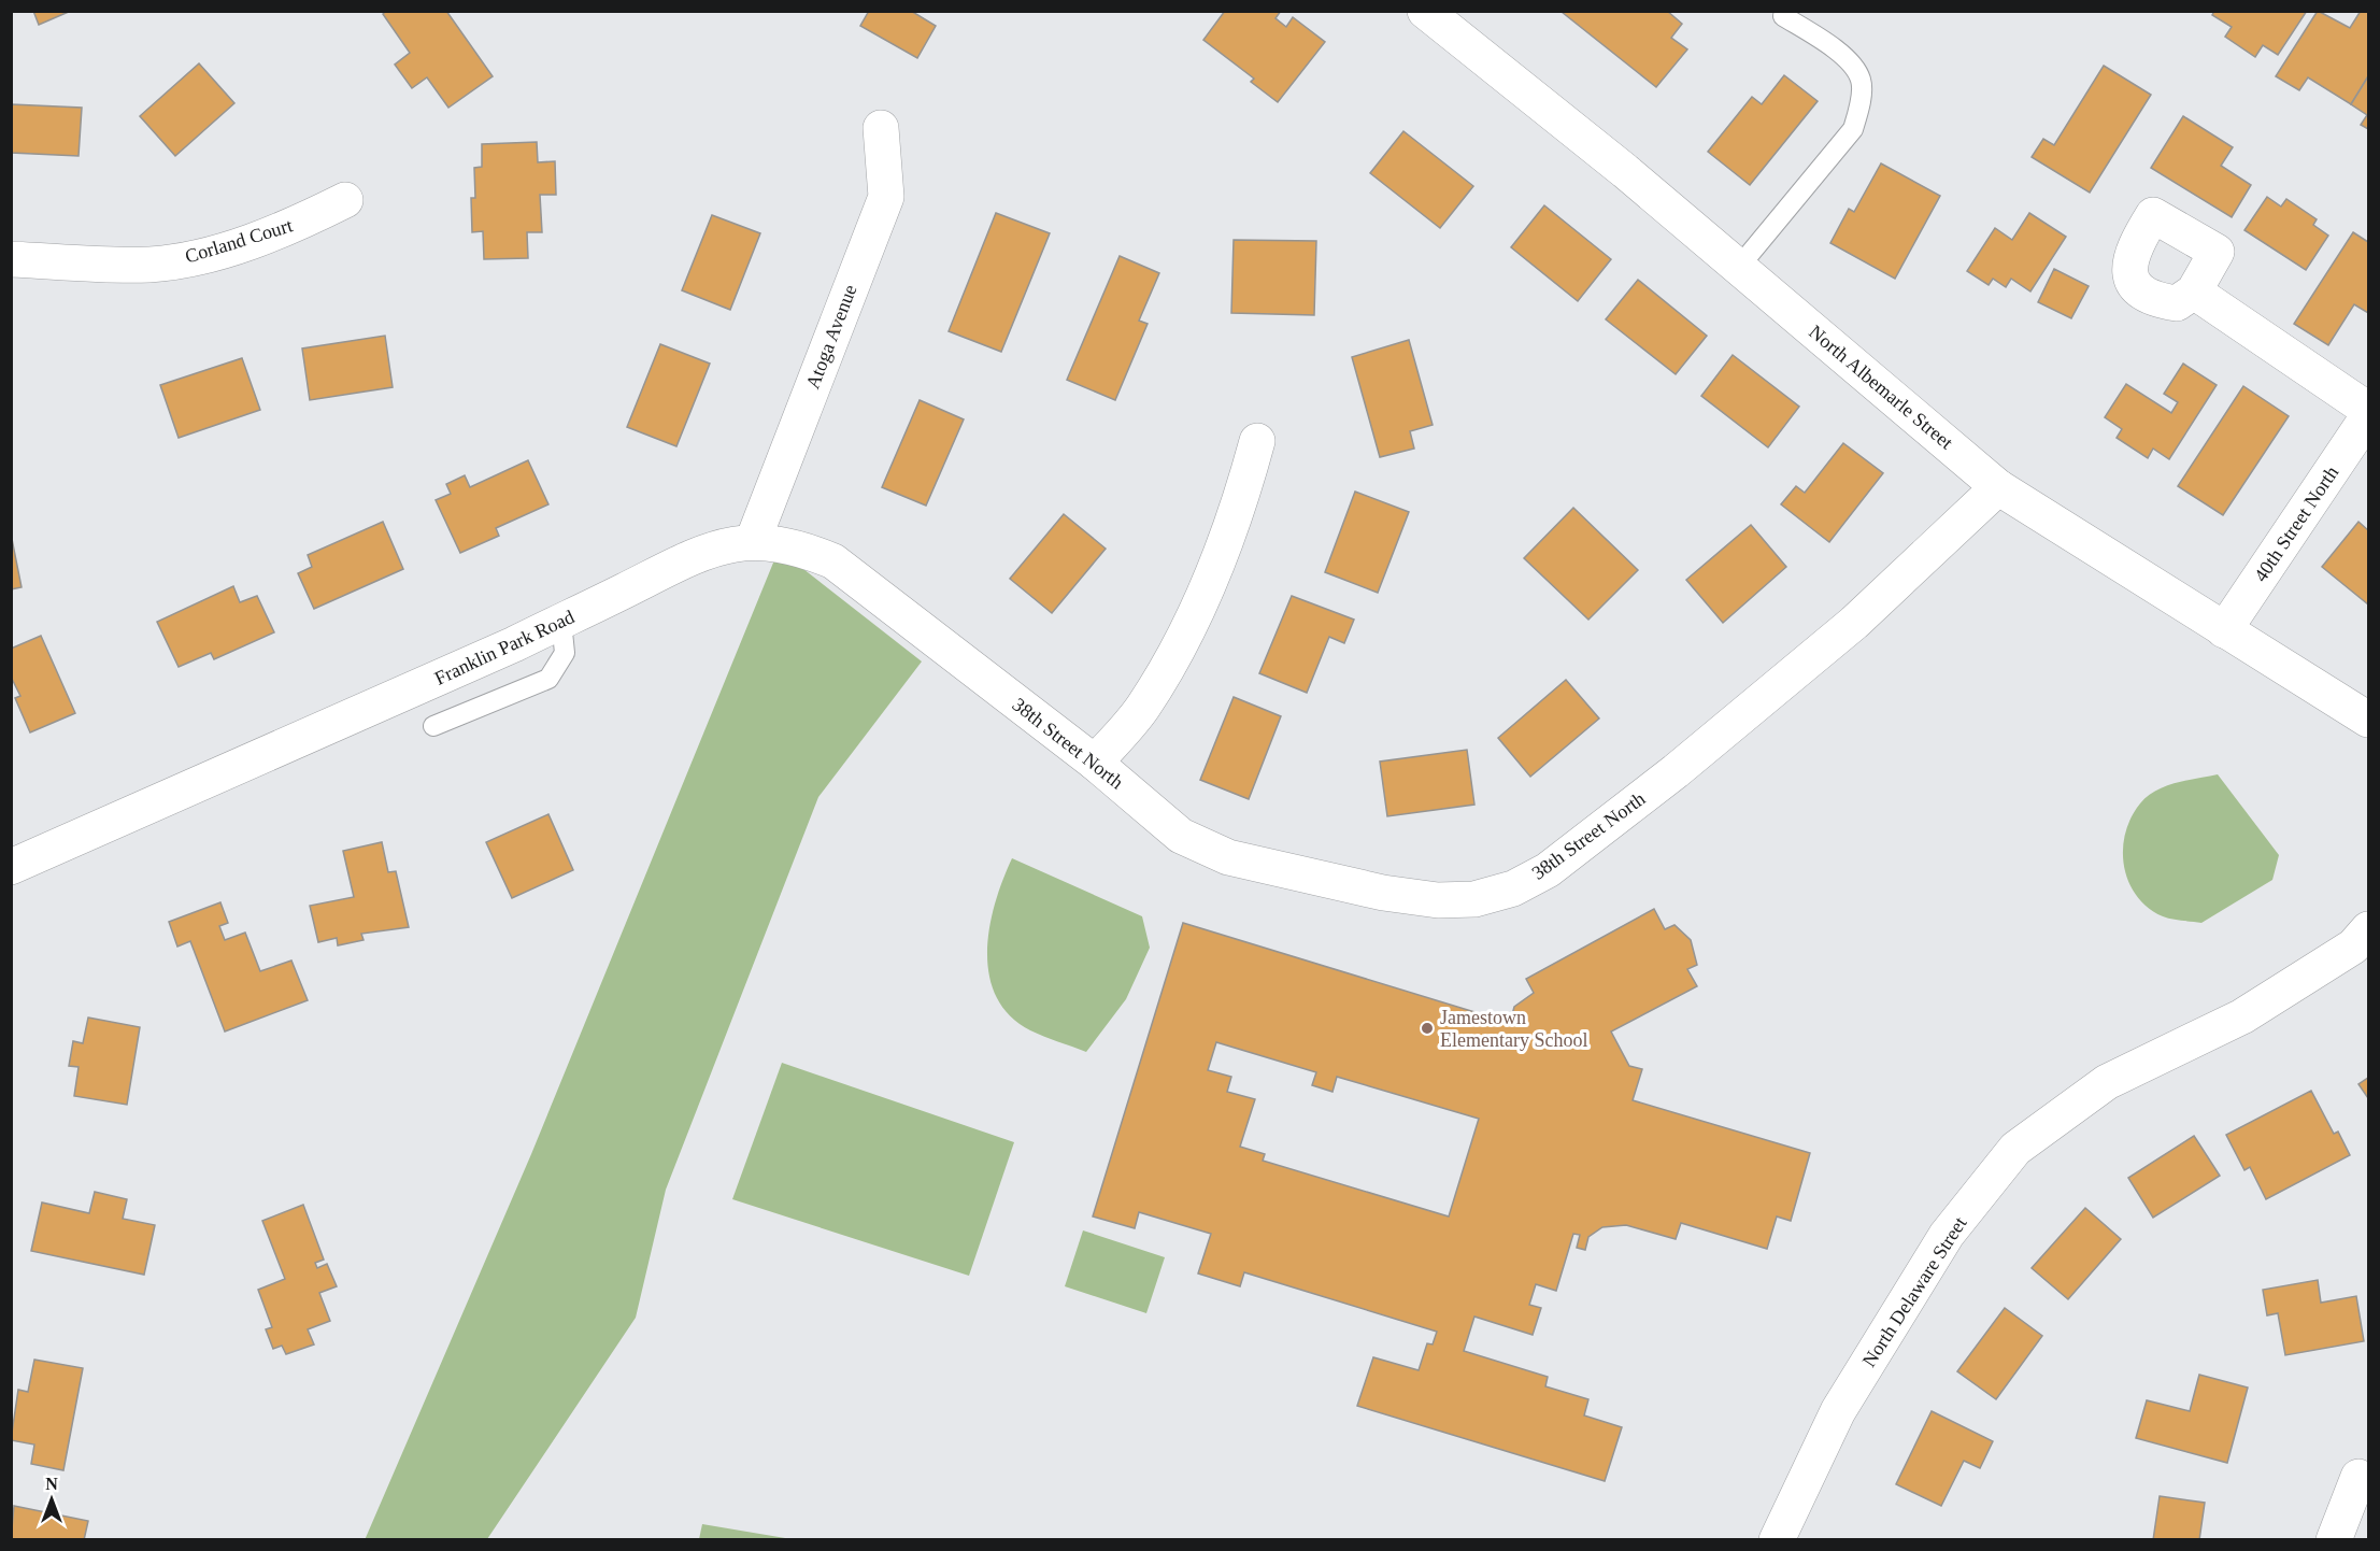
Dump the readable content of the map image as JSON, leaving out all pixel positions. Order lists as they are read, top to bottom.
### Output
{
  "streets": {
    "street": [
      "Corland Court",
      "Atoga Avenue",
      "North Albemarle Street",
      "40th Street North",
      "Franklin Park Road",
      "38th Street North",
      "North Delaware Street"
    ]
  },
  "crossings": [
    ["Atoga Avenue", "Franklin Park Road"],
    ["North Albemarle Street", "40th Street North"],
    ["North Albemarle Street", "38th Street North"],
    ["Franklin Park Road", "38th Street North"]
  ],
  "places": ["Jamestown Elementary School"],
  "north": "top"
}
